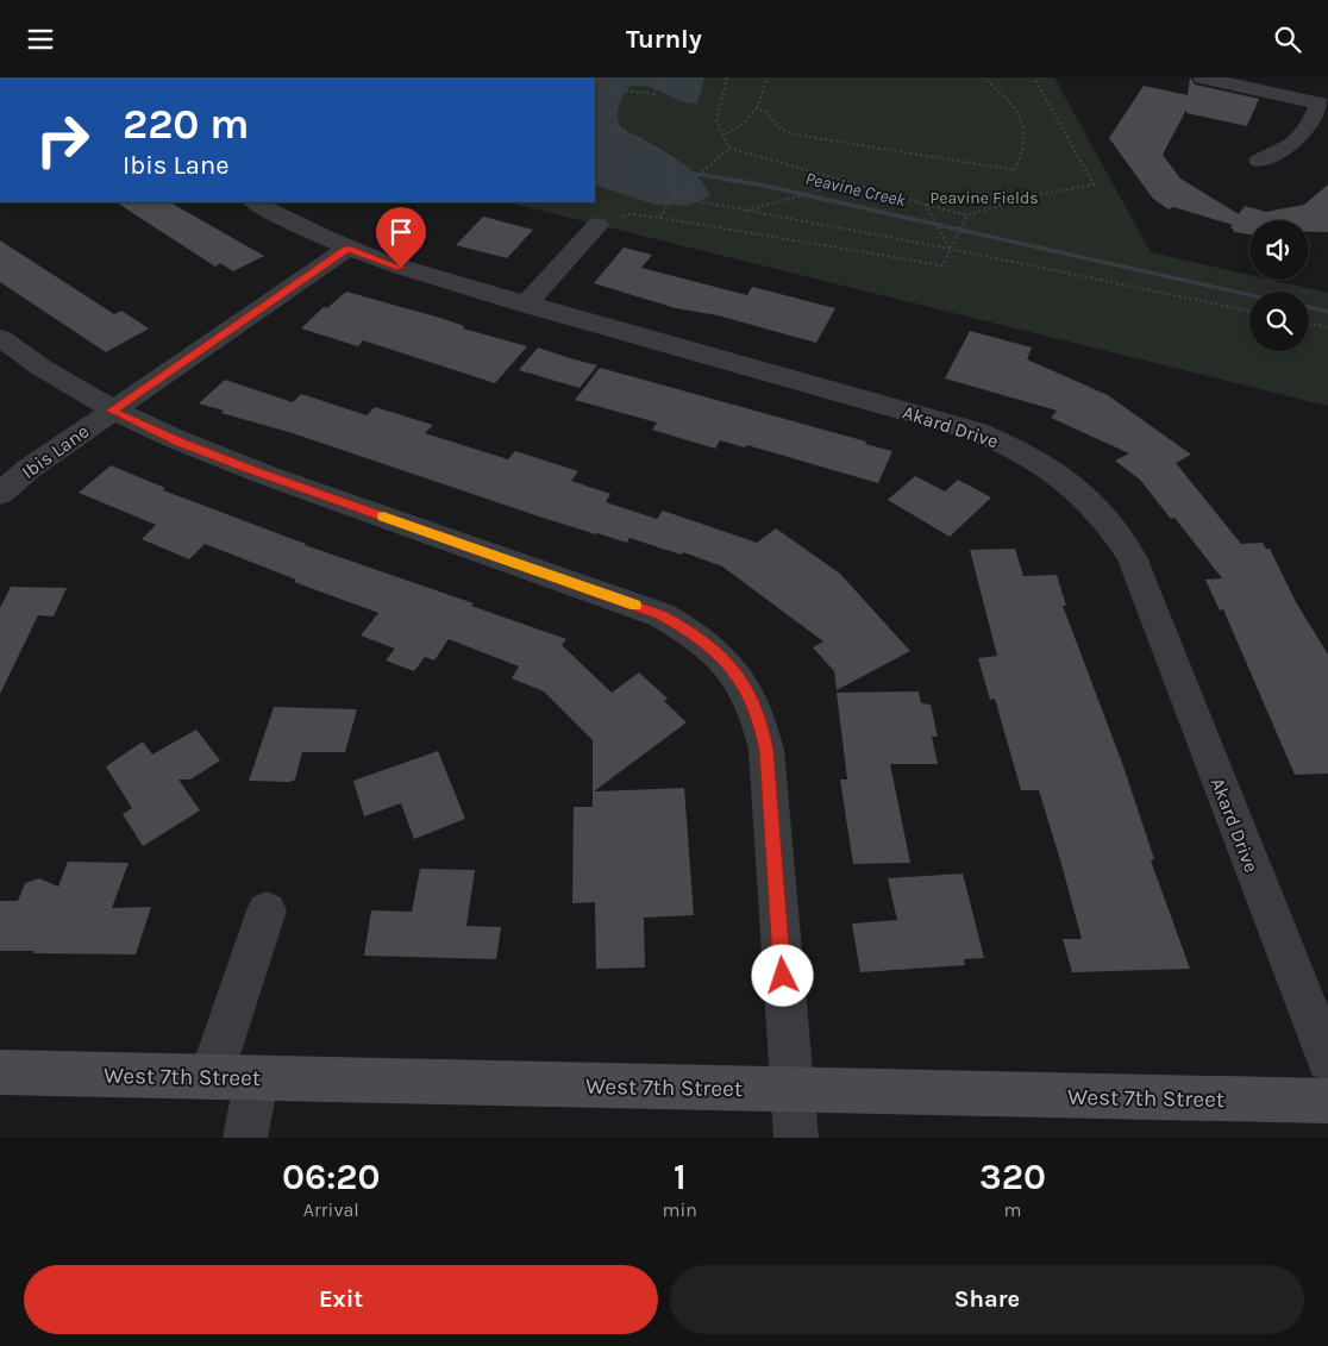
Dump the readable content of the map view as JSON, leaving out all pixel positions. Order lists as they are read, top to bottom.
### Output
{
  "streets": {
    "main road": ["West 7th Street"],
    "street": ["Akard Drive", "Ibis Lane"]
  },
  "crossings": [
    ["Akard Drive", "Ibis Lane"]
  ],
  "water": ["Peavine Creek"],
  "parks": ["Peavine Fields"],
  "page": {
    "header": "Turnly",
    "turn": ["220 m", "Ibis Lane"],
    "eta": [
      "06:20",
      "Arrival",
      "1",
      "min",
      "320",
      "m"
    ],
    "buttons": ["Exit", "Share"]
  }
}
